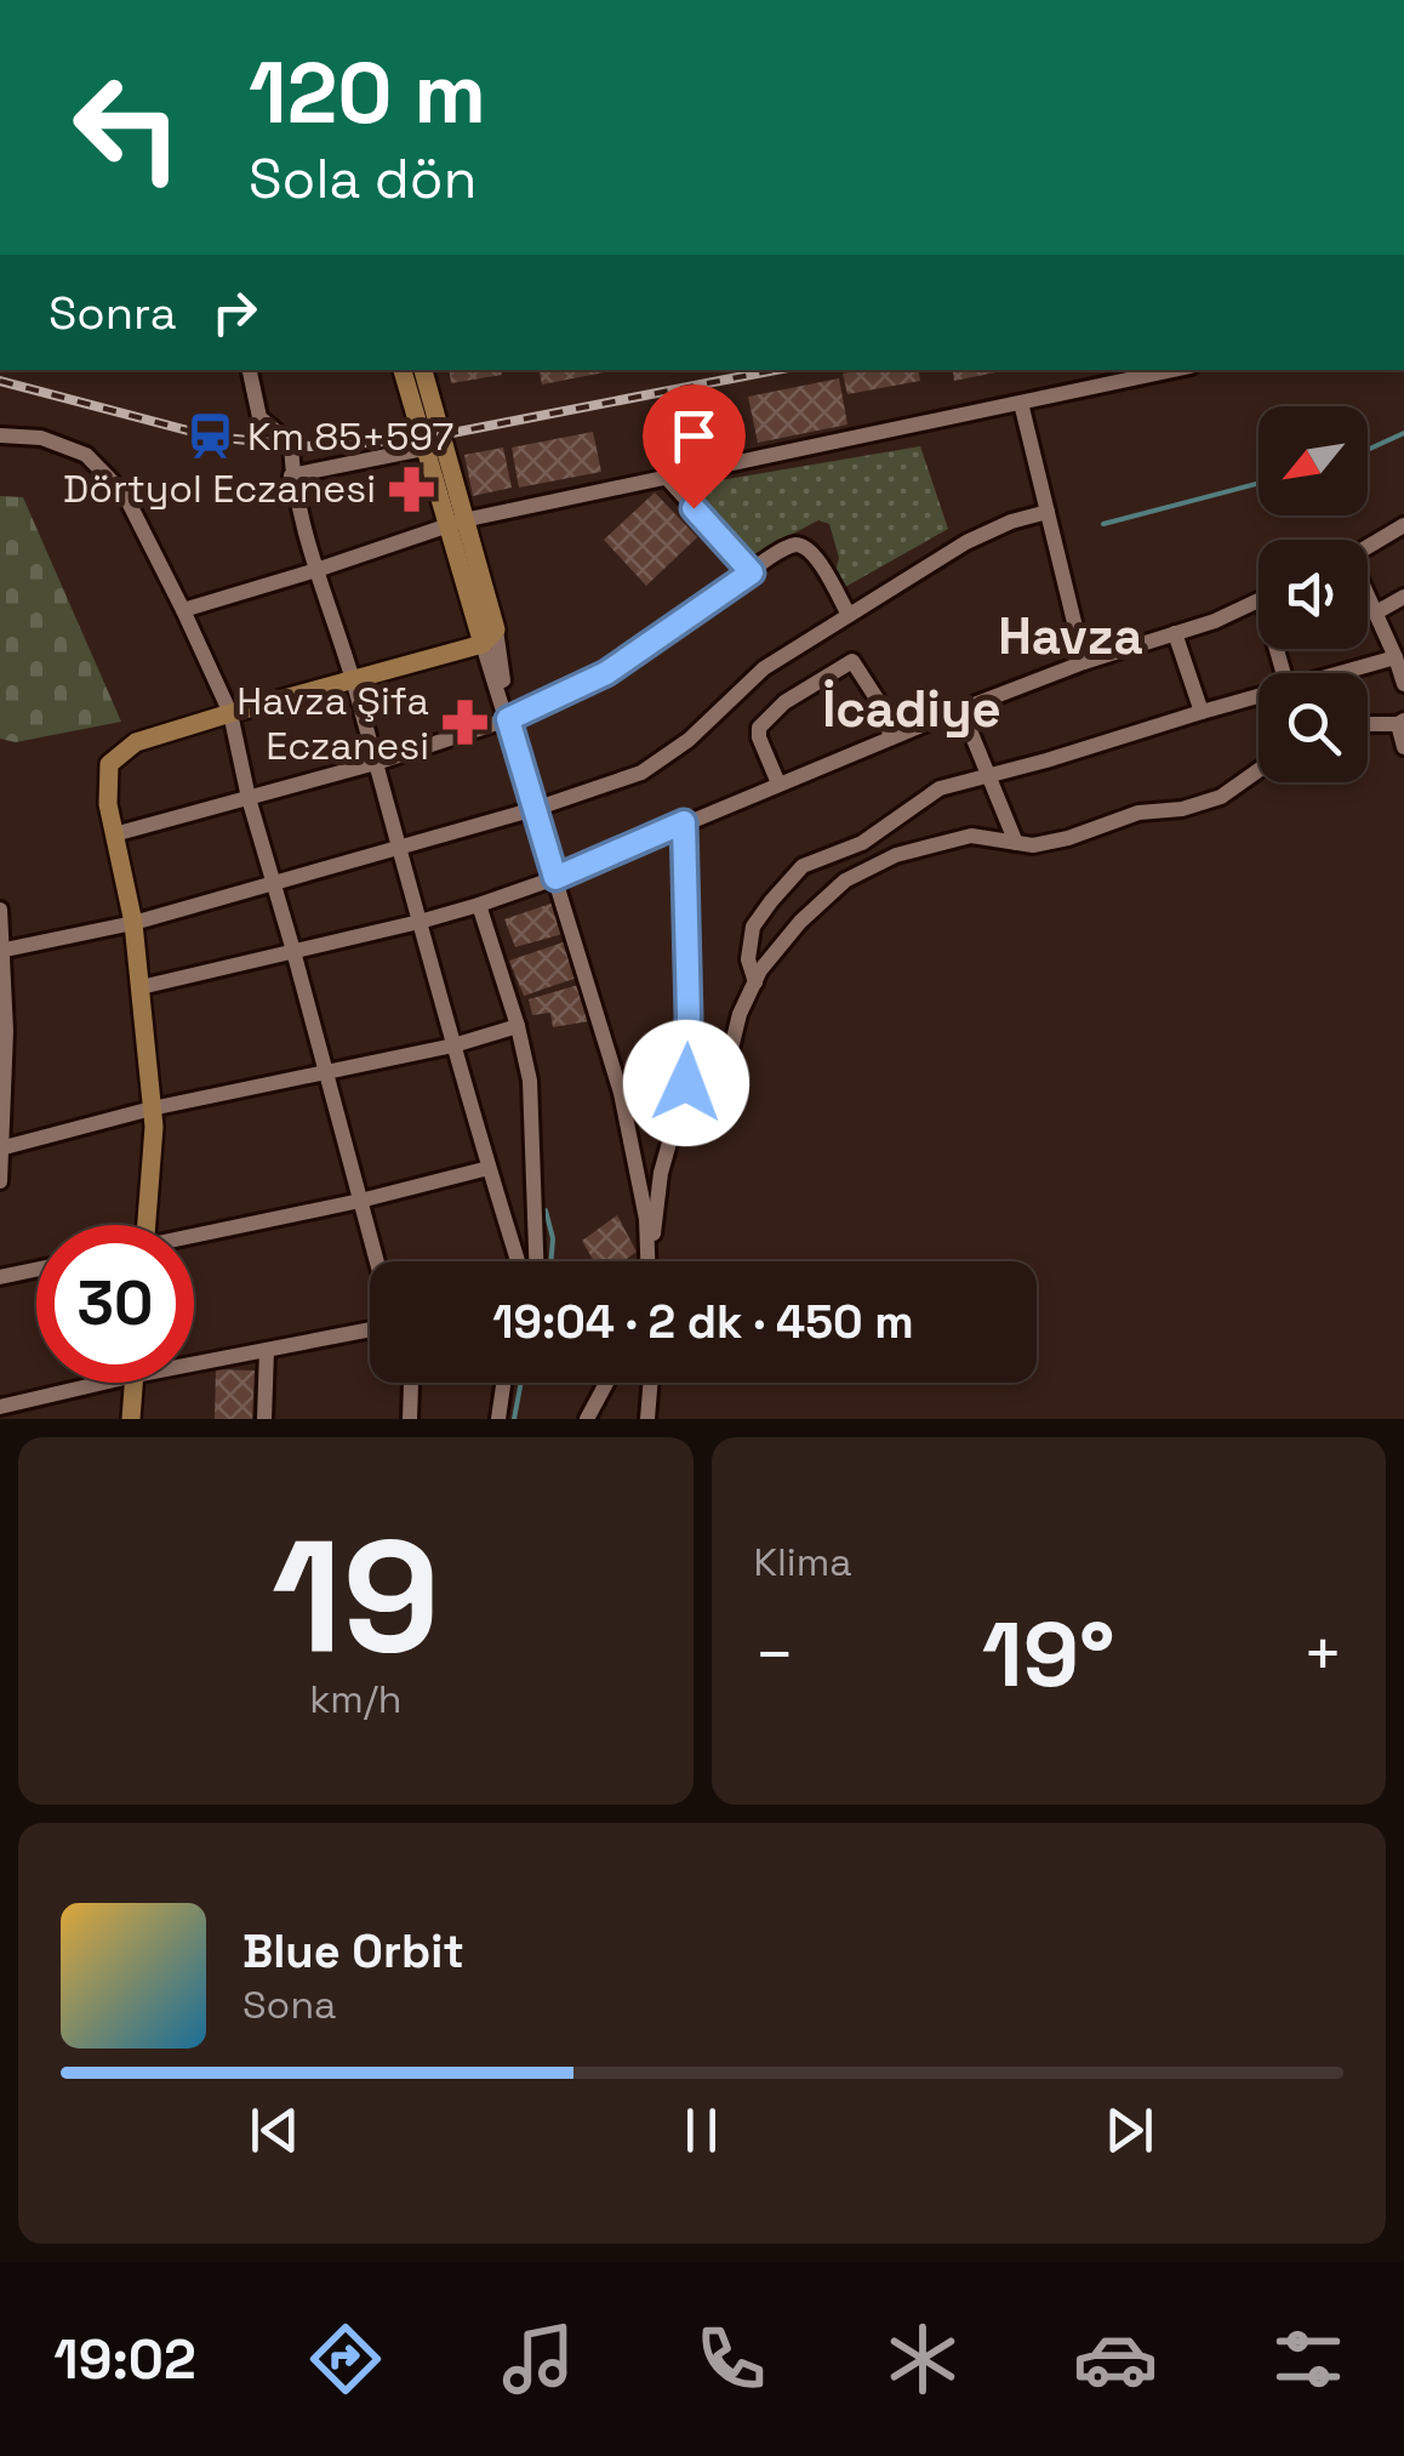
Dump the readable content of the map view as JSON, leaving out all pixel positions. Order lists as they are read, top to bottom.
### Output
{
  "districts": ["Havza", "İcadiye"],
  "places": {
    "station": ["Km 85+597"],
    "pharmacy": ["Dörtyol Eczanesi", "Havza Şifa Eczanesi"]
  },
  "north": "bottom left",
  "page": {
    "turn": ["120 m", "Sola dön"],
    "then": "Sonra",
    "limit": "30",
    "trip": "19:04 · 2 dk · 450 m",
    "tile": [
      ["19", "km/h"],
      "Klima"
    ],
    "heat": ["−", "19°", "+"],
    "song": ["Blue Orbit", "Sona"],
    "tabs": "19:02"
  }
}
